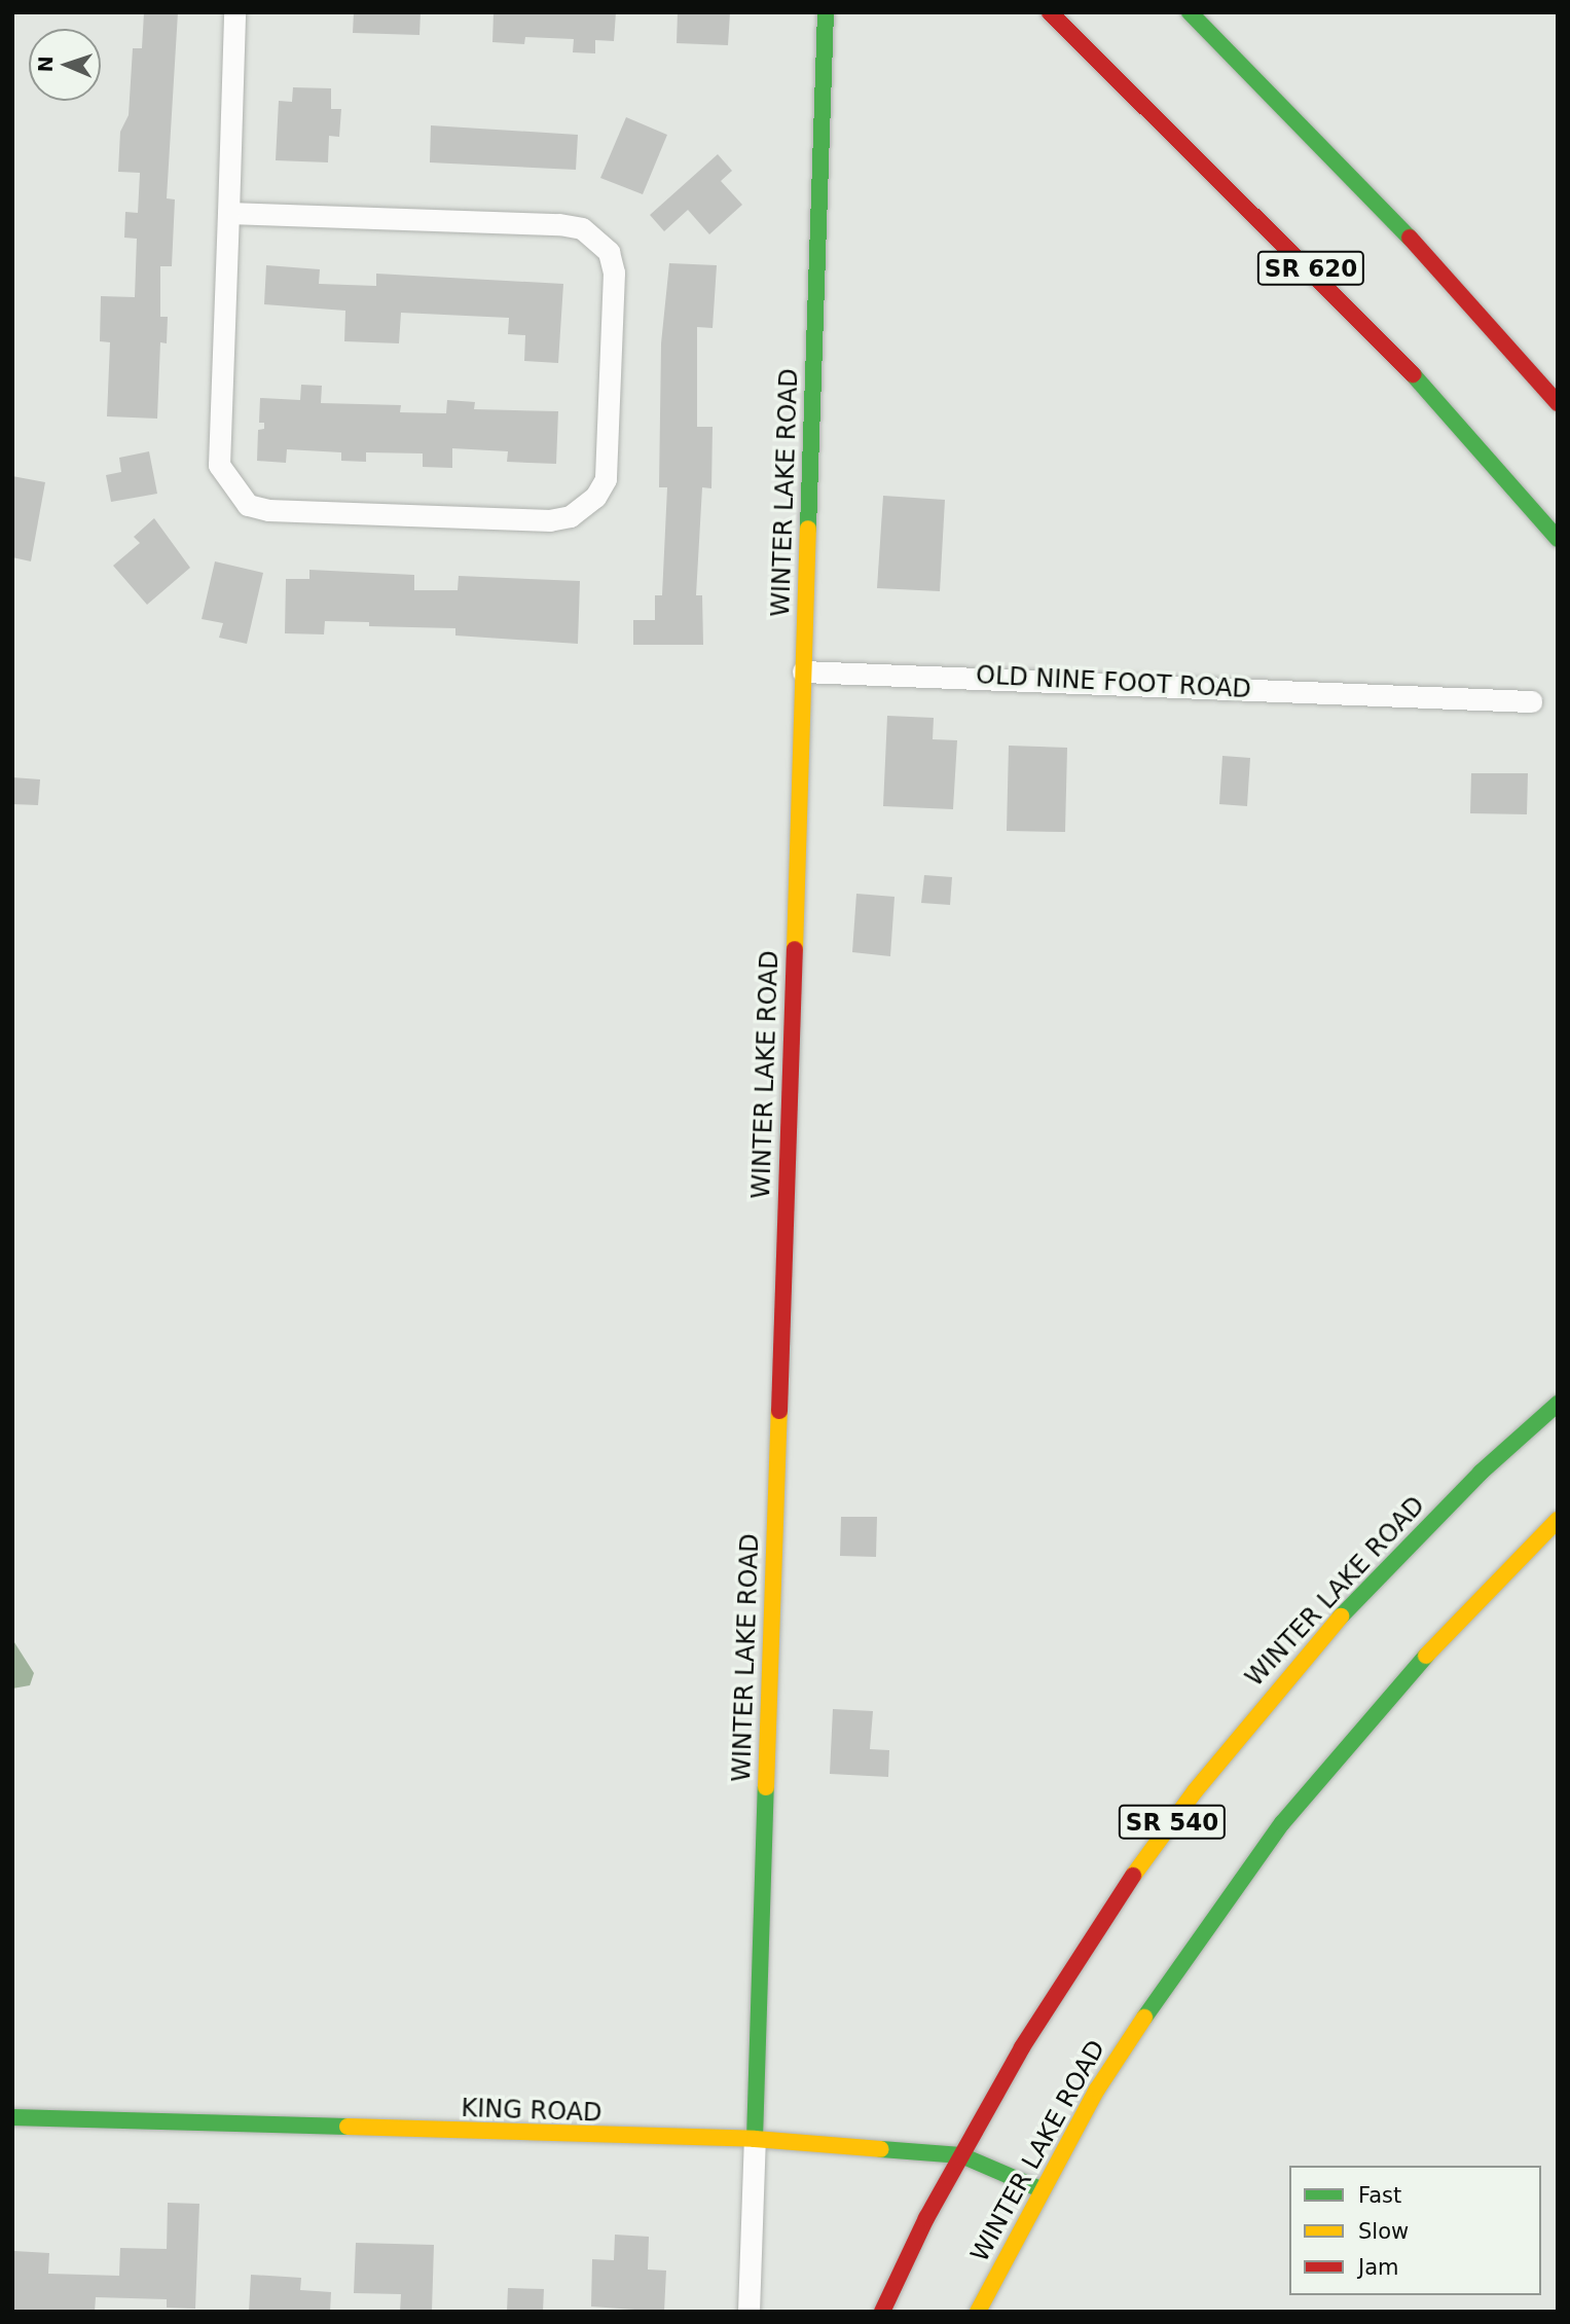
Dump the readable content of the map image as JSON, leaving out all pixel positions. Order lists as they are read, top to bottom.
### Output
{
  "streets": {
    "main road": [
      "SR 620",
      "WINTER LAKE ROAD",
      "SR 540",
      "KING ROAD"
    ],
    "street": ["OLD NINE FOOT ROAD"]
  },
  "crossings": [
    ["WINTER LAKE ROAD", "OLD NINE FOOT ROAD"],
    ["WINTER LAKE ROAD", "KING ROAD"]
  ],
  "legend": ["Fast", "Slow", "Jam"],
  "north": "left"
}
